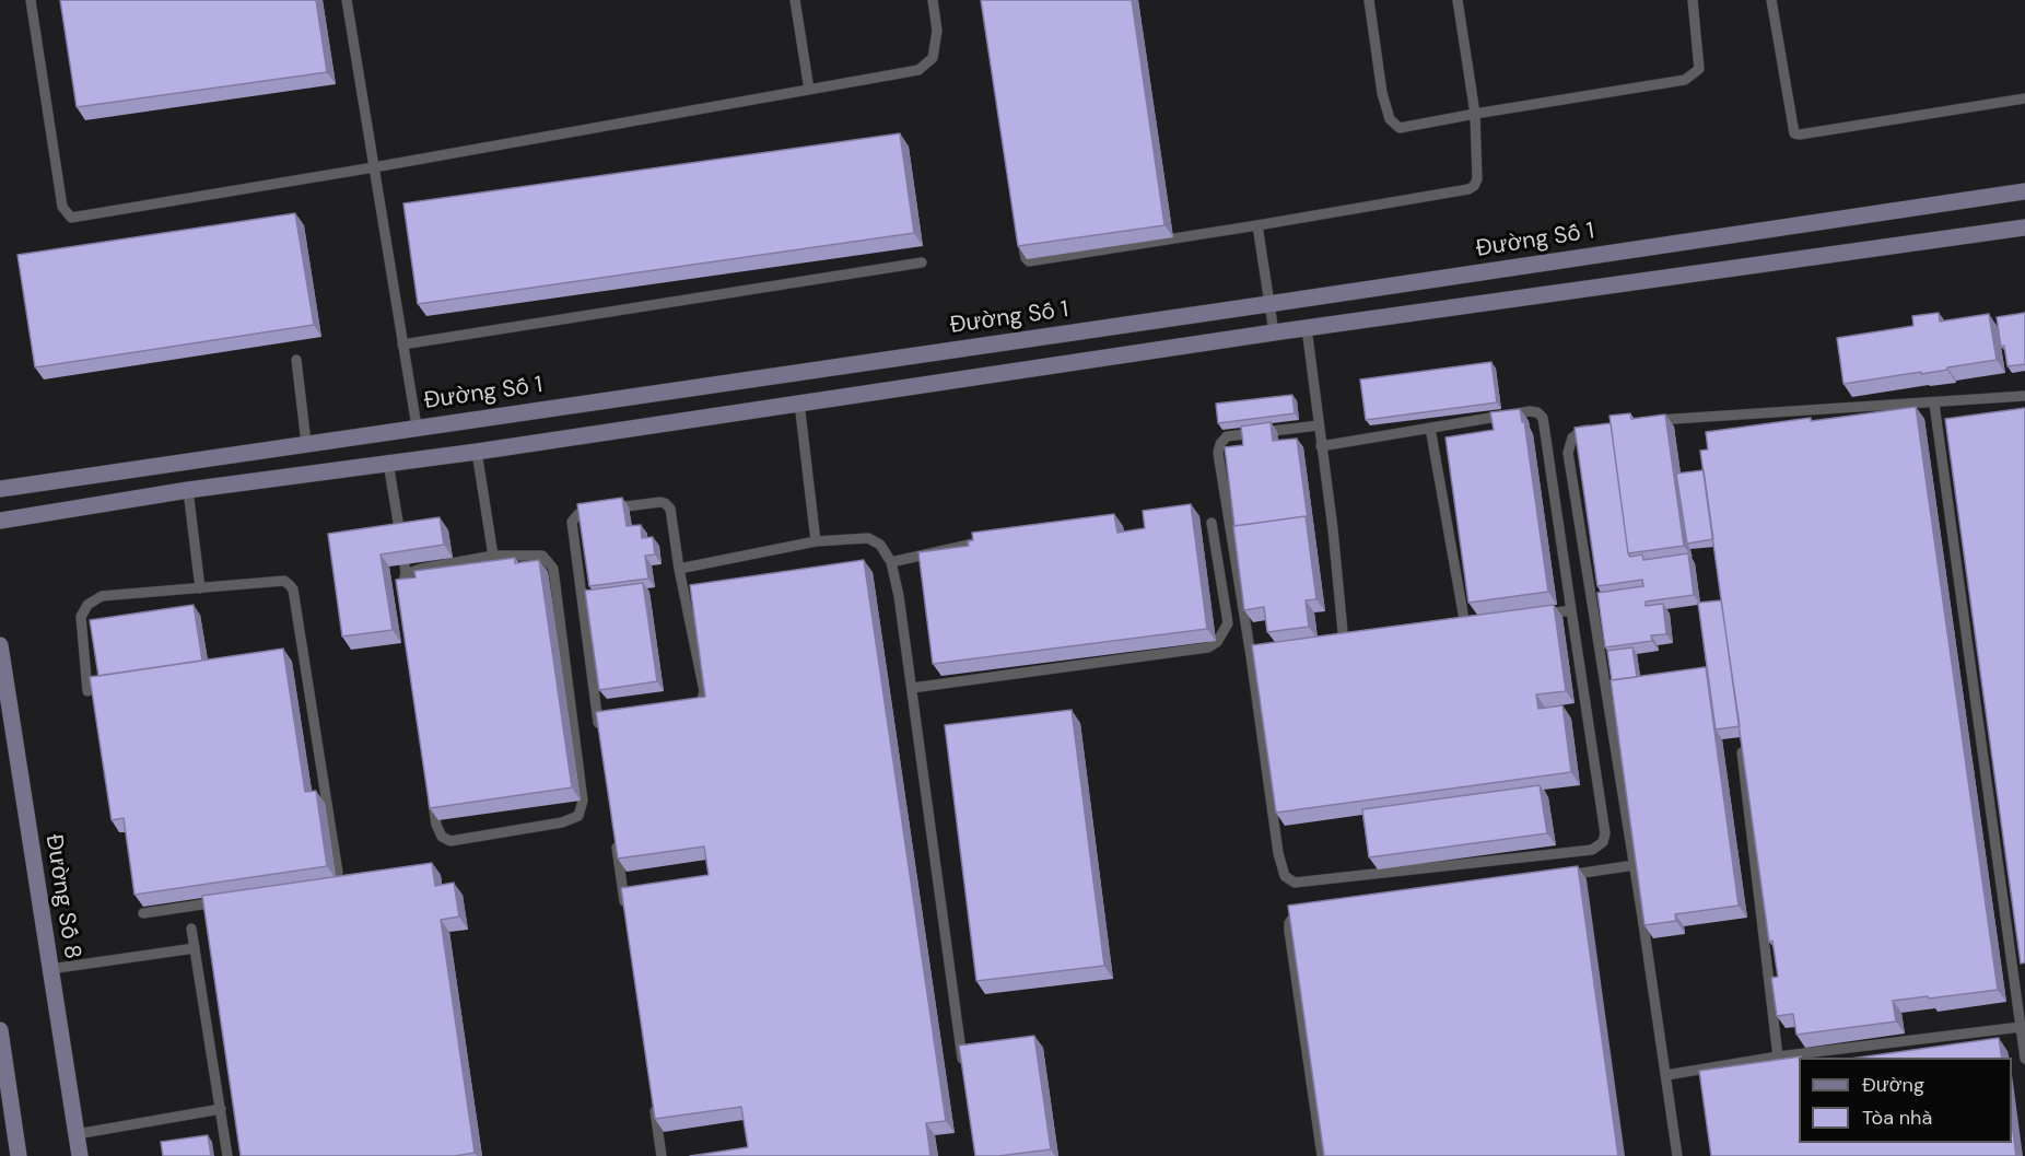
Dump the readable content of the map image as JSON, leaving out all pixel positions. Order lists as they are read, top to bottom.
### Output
{
  "streets": {
    "street": ["Đường Số 1", "Đường Số 8"]
  },
  "legend": ["Đường", "Tòa nhà"]
}
